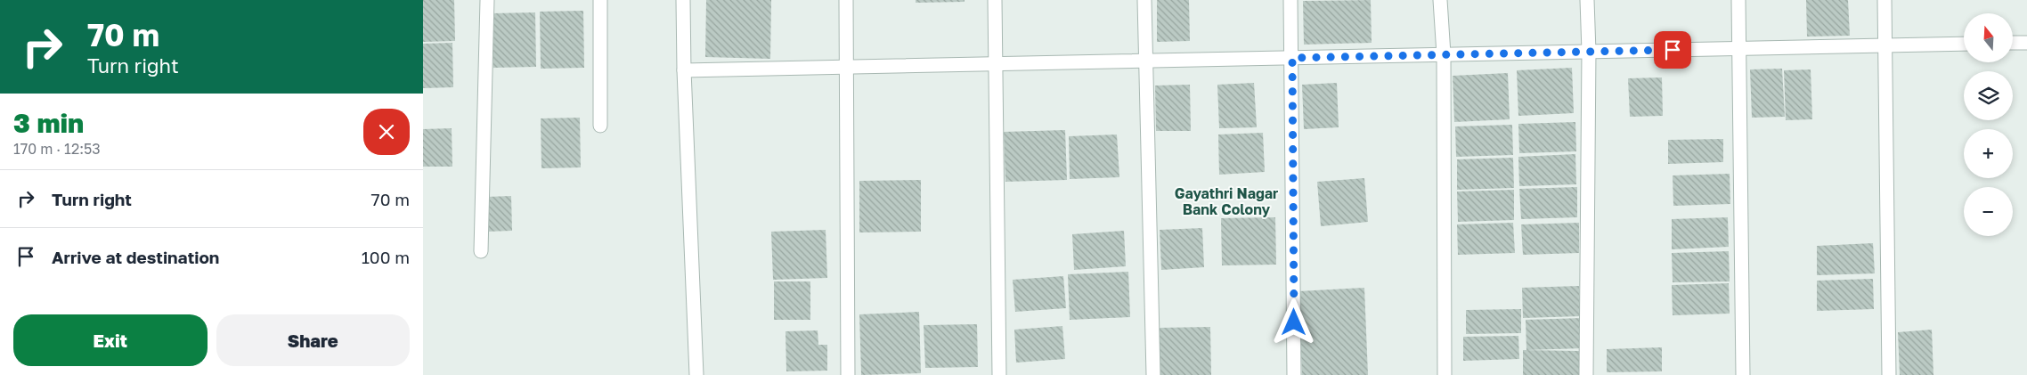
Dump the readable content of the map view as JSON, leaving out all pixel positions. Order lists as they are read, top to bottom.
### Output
{
  "districts": ["Gayathri Nagar Bank Colony"],
  "north": "top",
  "page": {
    "turn": ["70 m", "Turn right"],
    "map_buttons": ["+", "−"],
    "heading": ["3 min", "170 m · 12:53"],
    "list": [
      {
        "name": "Turn right",
        "value": "70 m"
      },
      {
        "name": "Arrive at destination",
        "value": "100 m"
      }
    ],
    "buttons": ["Exit", "Share"]
  }
}
